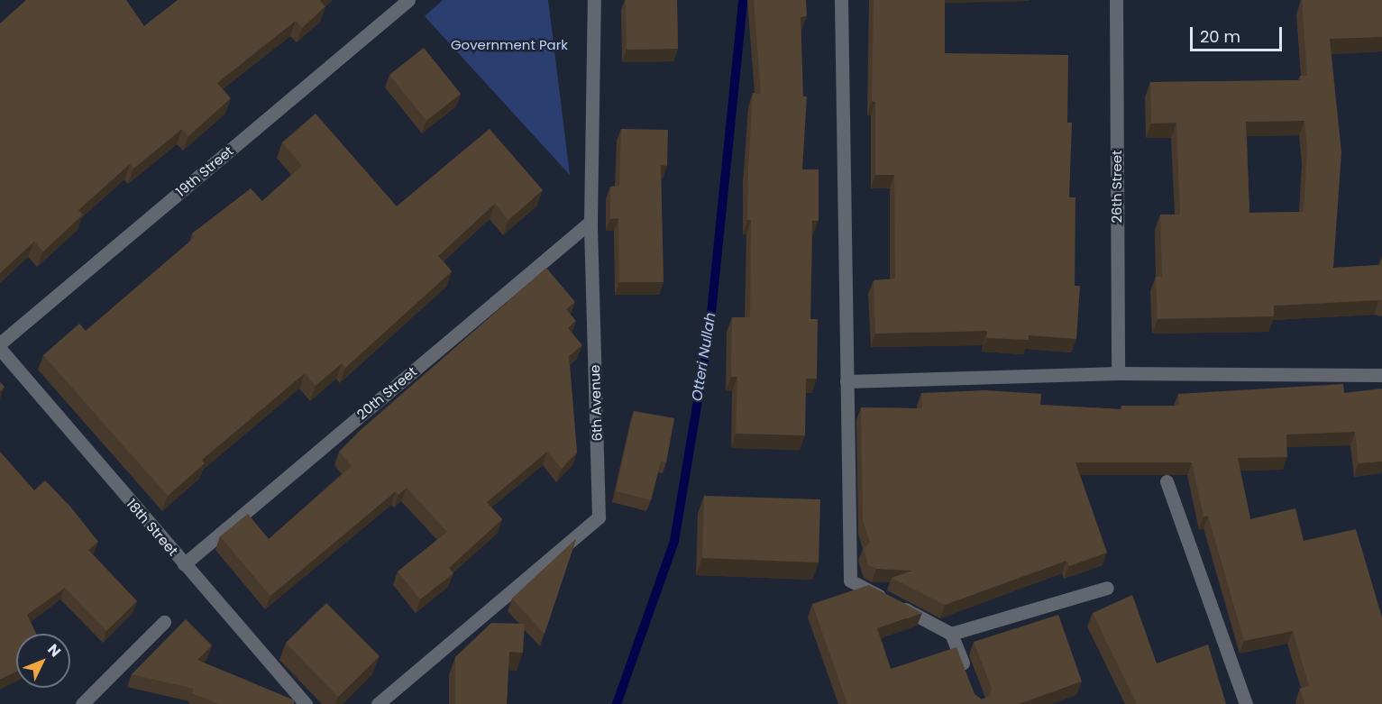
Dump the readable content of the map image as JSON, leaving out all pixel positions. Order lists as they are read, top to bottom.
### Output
{
  "streets": {
    "street": [
      "19th Street",
      "26th Street",
      "20th Street",
      "6th Avenue",
      "18th Street"
    ]
  },
  "crossings": [
    ["20th Street", "6th Avenue"],
    ["20th Street", "18th Street"]
  ],
  "water": ["Otteri Nullah"],
  "parks": ["Government Park"],
  "scale_bar": "20 m",
  "north": "top right"
}
